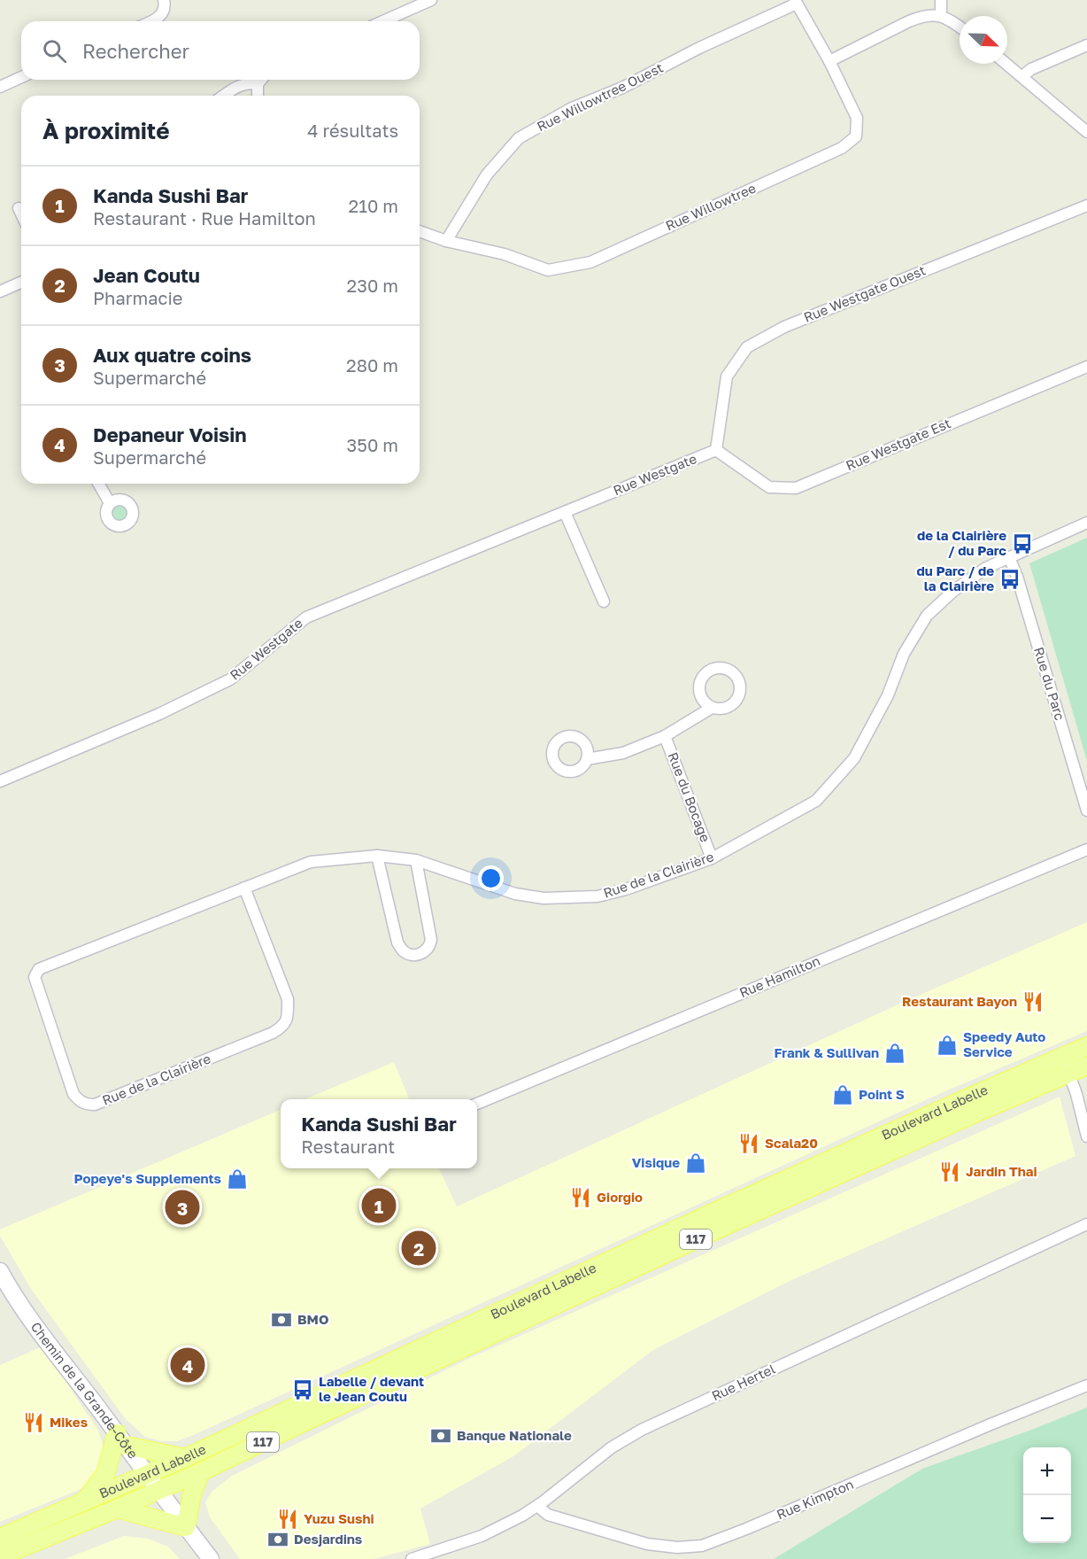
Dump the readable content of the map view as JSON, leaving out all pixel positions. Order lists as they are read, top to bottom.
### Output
{
  "streets": {
    "main road": ["Boulevard Labelle", "117", "Chemin de la Grande-Côte"],
    "street": [
      "Rue Willowtree Ouest",
      "Rue Willowtree",
      "Rue Westgate Ouest",
      "Rue Westgate Est",
      "Rue Westgate",
      "Rue du Parc",
      "Rue du Bocage",
      "Rue de la Clairière",
      "Rue Hamilton",
      "Rue Hertel",
      "Rue Kimpton"
    ]
  },
  "crossings": [
    ["Rue Willowtree Ouest", "Rue Willowtree"],
    ["Rue Westgate Ouest", "Rue Westgate Est"],
    ["Rue Westgate Ouest", "Rue Westgate"],
    ["Rue Westgate Est", "Rue Westgate"],
    ["Rue du Parc", "Rue de la Clairière"],
    ["Rue du Bocage", "Rue de la Clairière"],
    ["Boulevard Labelle", "Chemin de la Grande-Côte"],
    ["Rue Hertel", "Rue Kimpton"]
  ],
  "places": {
    "bus stop": ["de la Clairière / du Parc", "du Parc / de la Clairière", "Labelle / devant le Jean Coutu"],
    "restaurant": [
      "Restaurant Bayon",
      "Scala20",
      "Jardin Thai",
      "Giorgio",
      "Mikes",
      "Yuzu Sushi"
    ],
    "shop": [
      "Speedy Auto Service",
      "Frank & Sullivan",
      "Point S",
      "Visique",
      "Popeye's Supplements"
    ],
    "bank": ["BMO", "Banque Nationale", "Desjardins"]
  },
  "north": "bottom right",
  "page": {
    "search": "Rechercher",
    "heading": ["À proximité", "4 résultats"],
    "list": [
      {
        "mark": "1",
        "name": "Kanda Sushi Bar",
        "note": "Restaurant · Rue Hamilton",
        "value": "210 m"
      },
      {
        "mark": "2",
        "name": "Jean Coutu",
        "note": "Pharmacie",
        "value": "230 m"
      },
      {
        "mark": "3",
        "name": "Aux quatre coins",
        "note": "Supermarché",
        "value": "280 m"
      },
      {
        "mark": "4",
        "name": "Depaneur Voisin",
        "note": "Supermarché",
        "value": "350 m"
      }
    ],
    "popup": ["Kanda Sushi Bar", "Restaurant"],
    "pins": [
      "1",
      "3",
      "2",
      "4"
    ],
    "map_buttons": ["+", "−"]
  }
}
